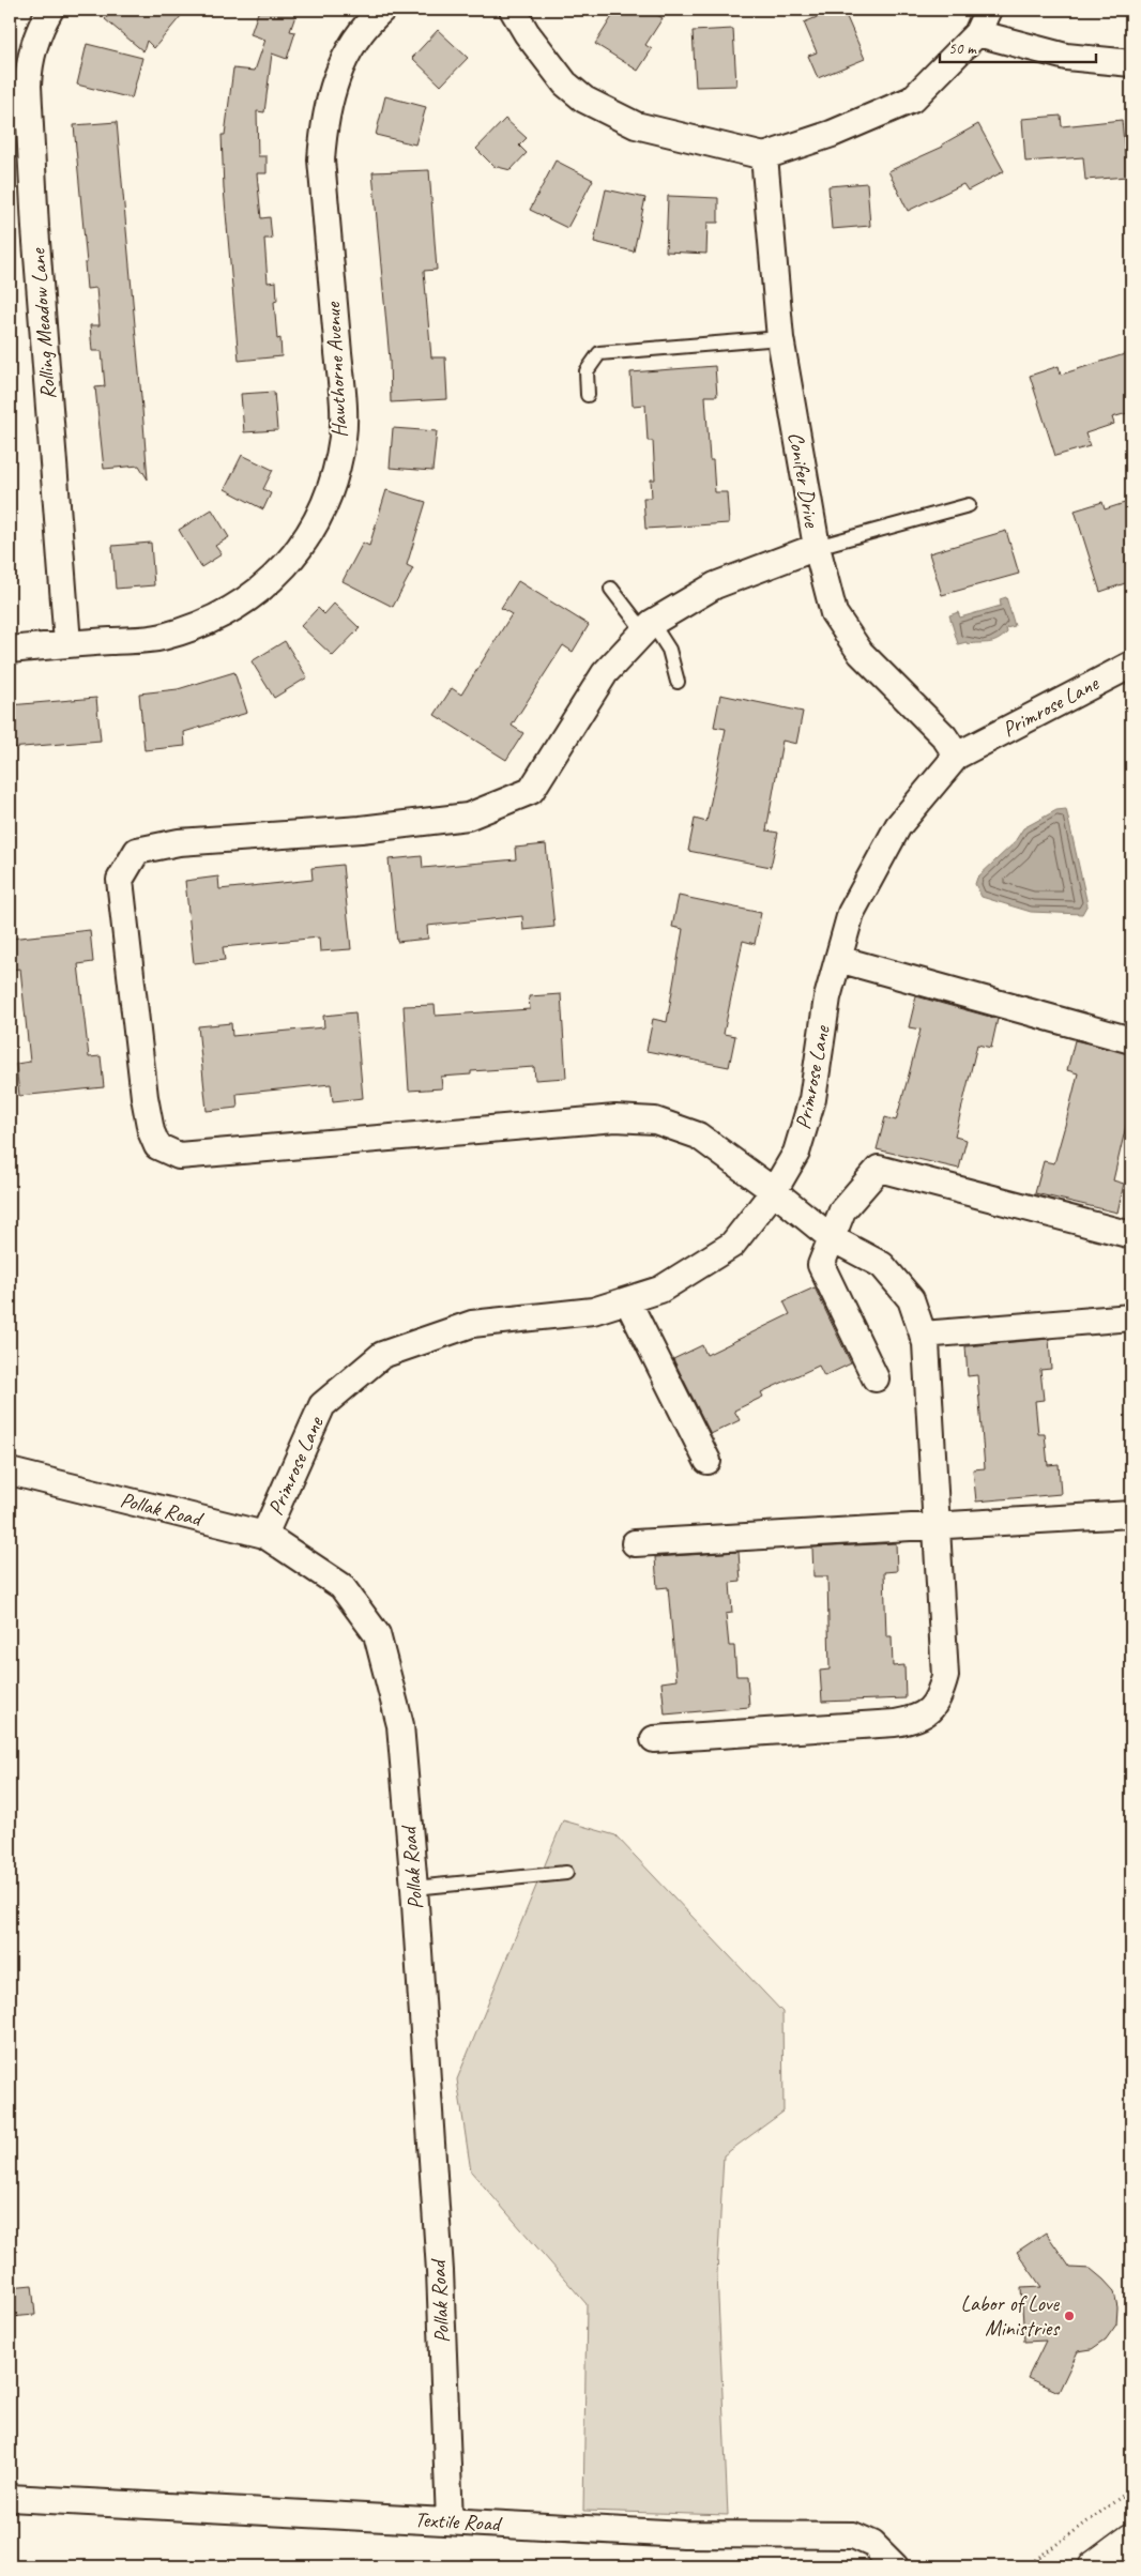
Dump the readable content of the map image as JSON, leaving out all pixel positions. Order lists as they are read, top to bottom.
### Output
{
  "streets": {
    "street": [
      "Rolling Meadow Lane",
      "Hawthorne Avenue",
      "Conifer Drive",
      "Primrose Lane",
      "Pollak Road",
      "Textile Road"
    ]
  },
  "crossings": [
    ["Rolling Meadow Lane", "Hawthorne Avenue"],
    ["Conifer Drive", "Primrose Lane"],
    ["Primrose Lane", "Pollak Road"],
    ["Pollak Road", "Textile Road"]
  ],
  "places": ["Labor of Love Ministries"],
  "scale_bar": "50 m"
}
